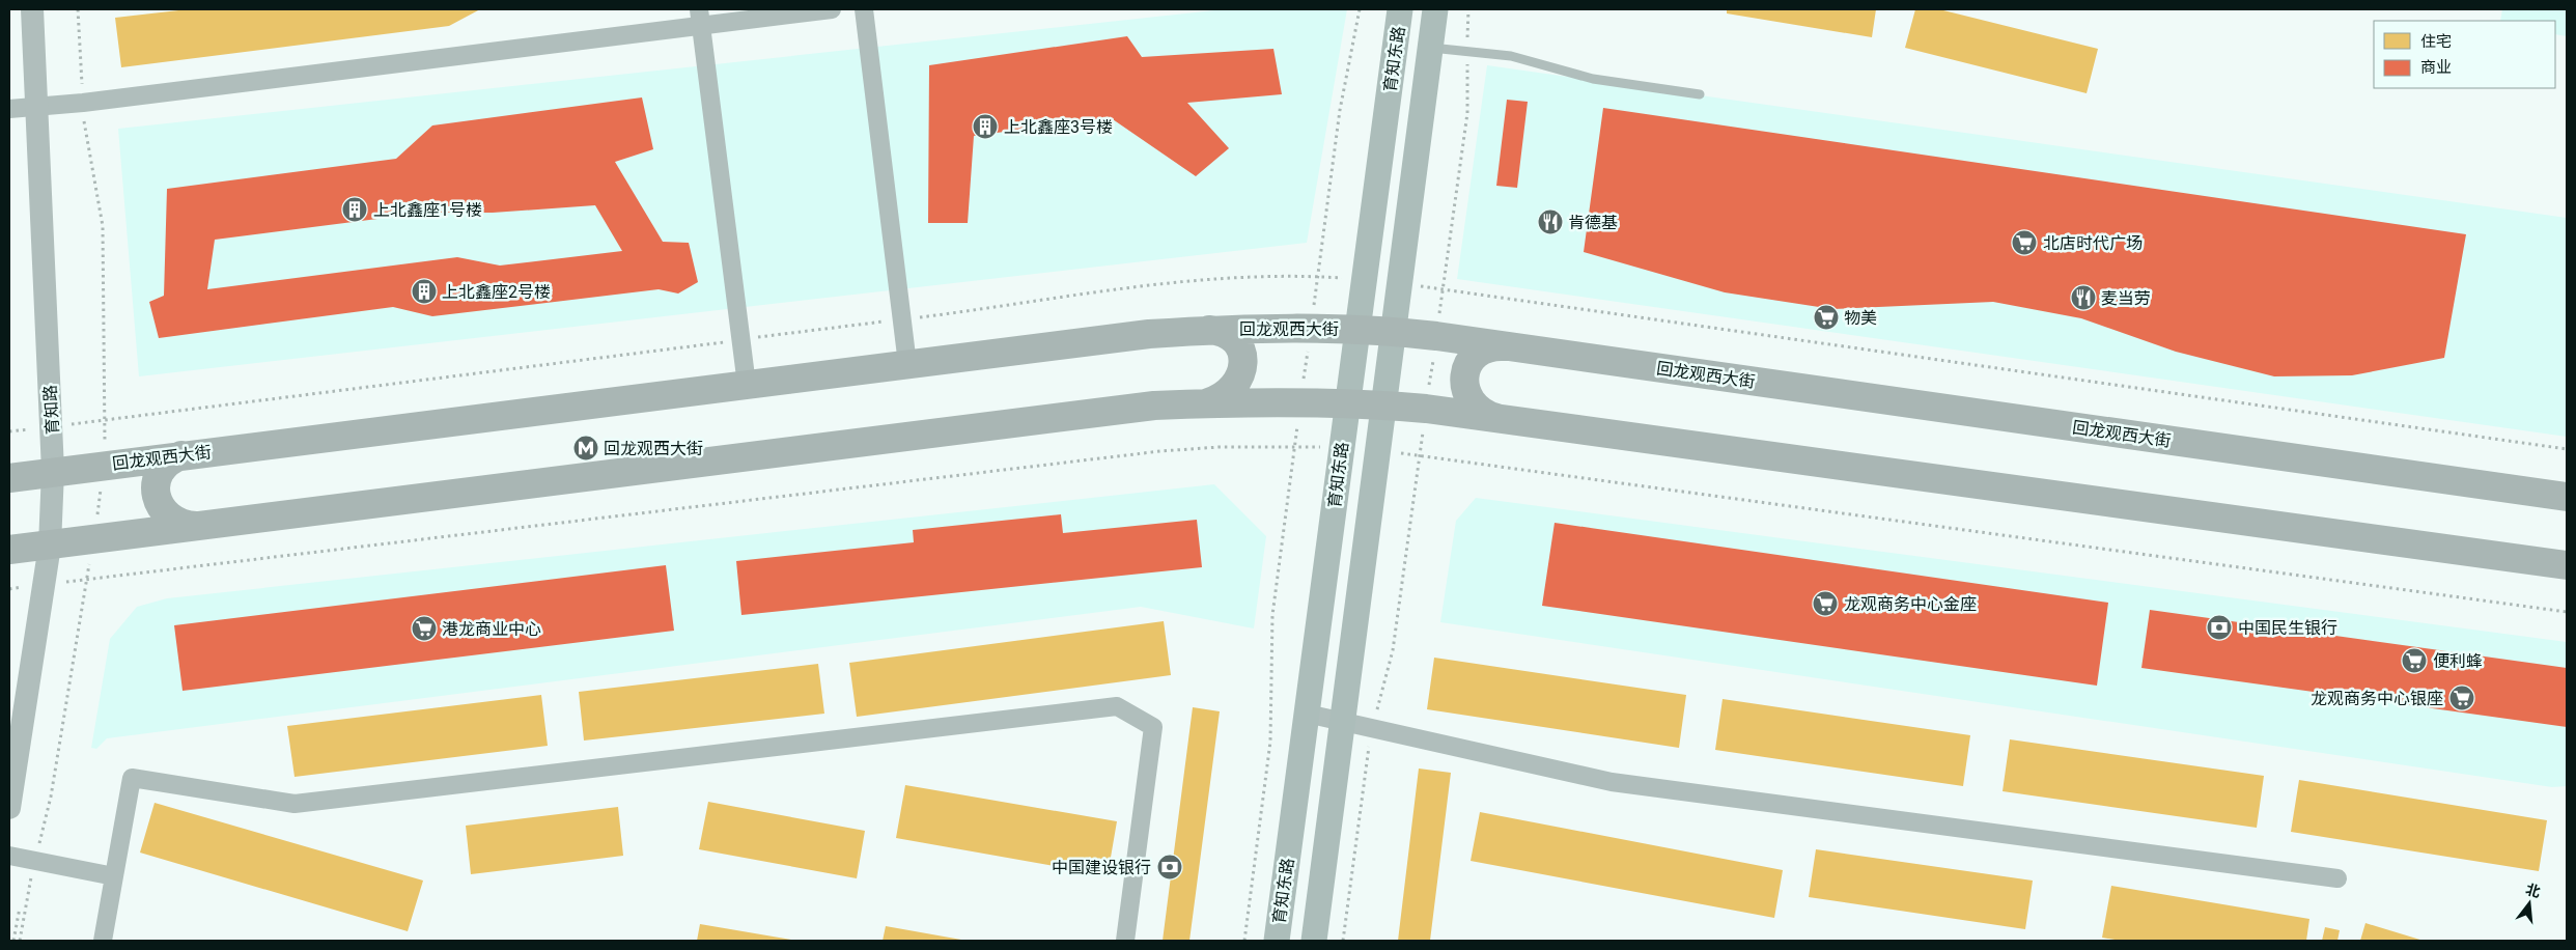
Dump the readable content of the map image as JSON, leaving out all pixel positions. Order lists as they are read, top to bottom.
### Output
{
  "streets": {
    "main road": ["育知东路", "回龙观西大街"],
    "street": ["育知路"]
  },
  "crossings": [
    ["育知东路", "回龙观西大街"],
    ["回龙观西大街", "育知路"]
  ],
  "places": {
    "building": ["上北鑫座3号楼", "上北鑫座1号楼", "上北鑫座2号楼"],
    "restaurant": ["肯德基", "麦当劳"],
    "supermarket": [
      "北店时代广场",
      "物美",
      "龙观商务中心金座",
      "港龙商业中心",
      "便利蜂",
      "龙观商务中心银座"
    ],
    "metro station": ["回龙观西大街"],
    "bank": ["中国民生银行", "中国建设银行"]
  },
  "legend": ["住宅", "商业"],
  "north": "top"
}
